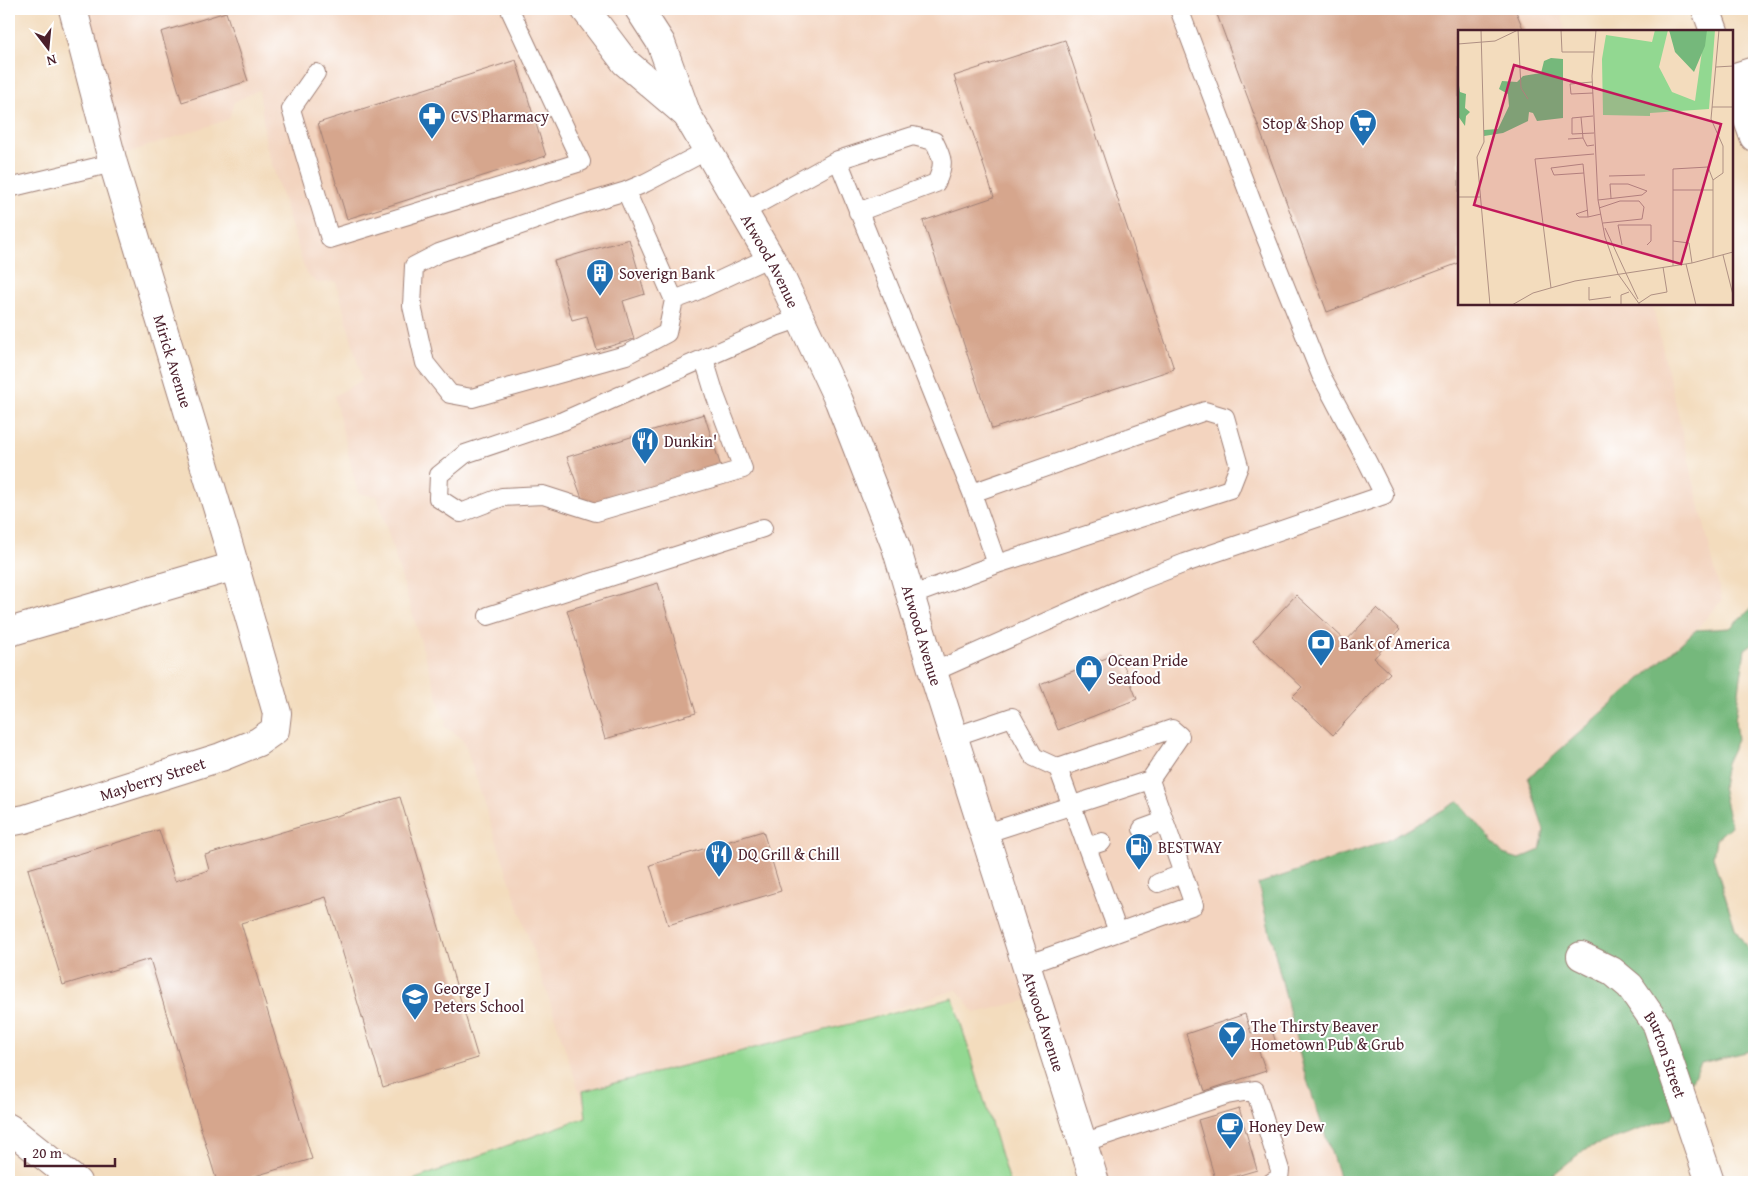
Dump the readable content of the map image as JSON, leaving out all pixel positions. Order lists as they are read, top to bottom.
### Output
{
  "streets": {
    "street": [
      "Atwood Avenue",
      "Mirick Avenue",
      "Mayberry Street",
      "Burton Street"
    ]
  },
  "crossings": [
    ["Mirick Avenue", "Mayberry Street"]
  ],
  "places": {
    "pharmacy": ["CVS Pharmacy"],
    "supermarket": ["Stop & Shop"],
    "building": ["Soverign Bank"],
    "restaurant": ["Dunkin'", "DQ Grill & Chill"],
    "bank": ["Bank of America"],
    "shop": ["Ocean Pride Seafood"],
    "fuel station": ["BESTWAY"],
    "school or university": ["George J Peters School"],
    "bar": ["The Thirsty Beaver Hometown Pub & Grub"],
    "cafe": ["Honey Dew"]
  },
  "scale_bar": "20 m",
  "north": "bottom"
}
